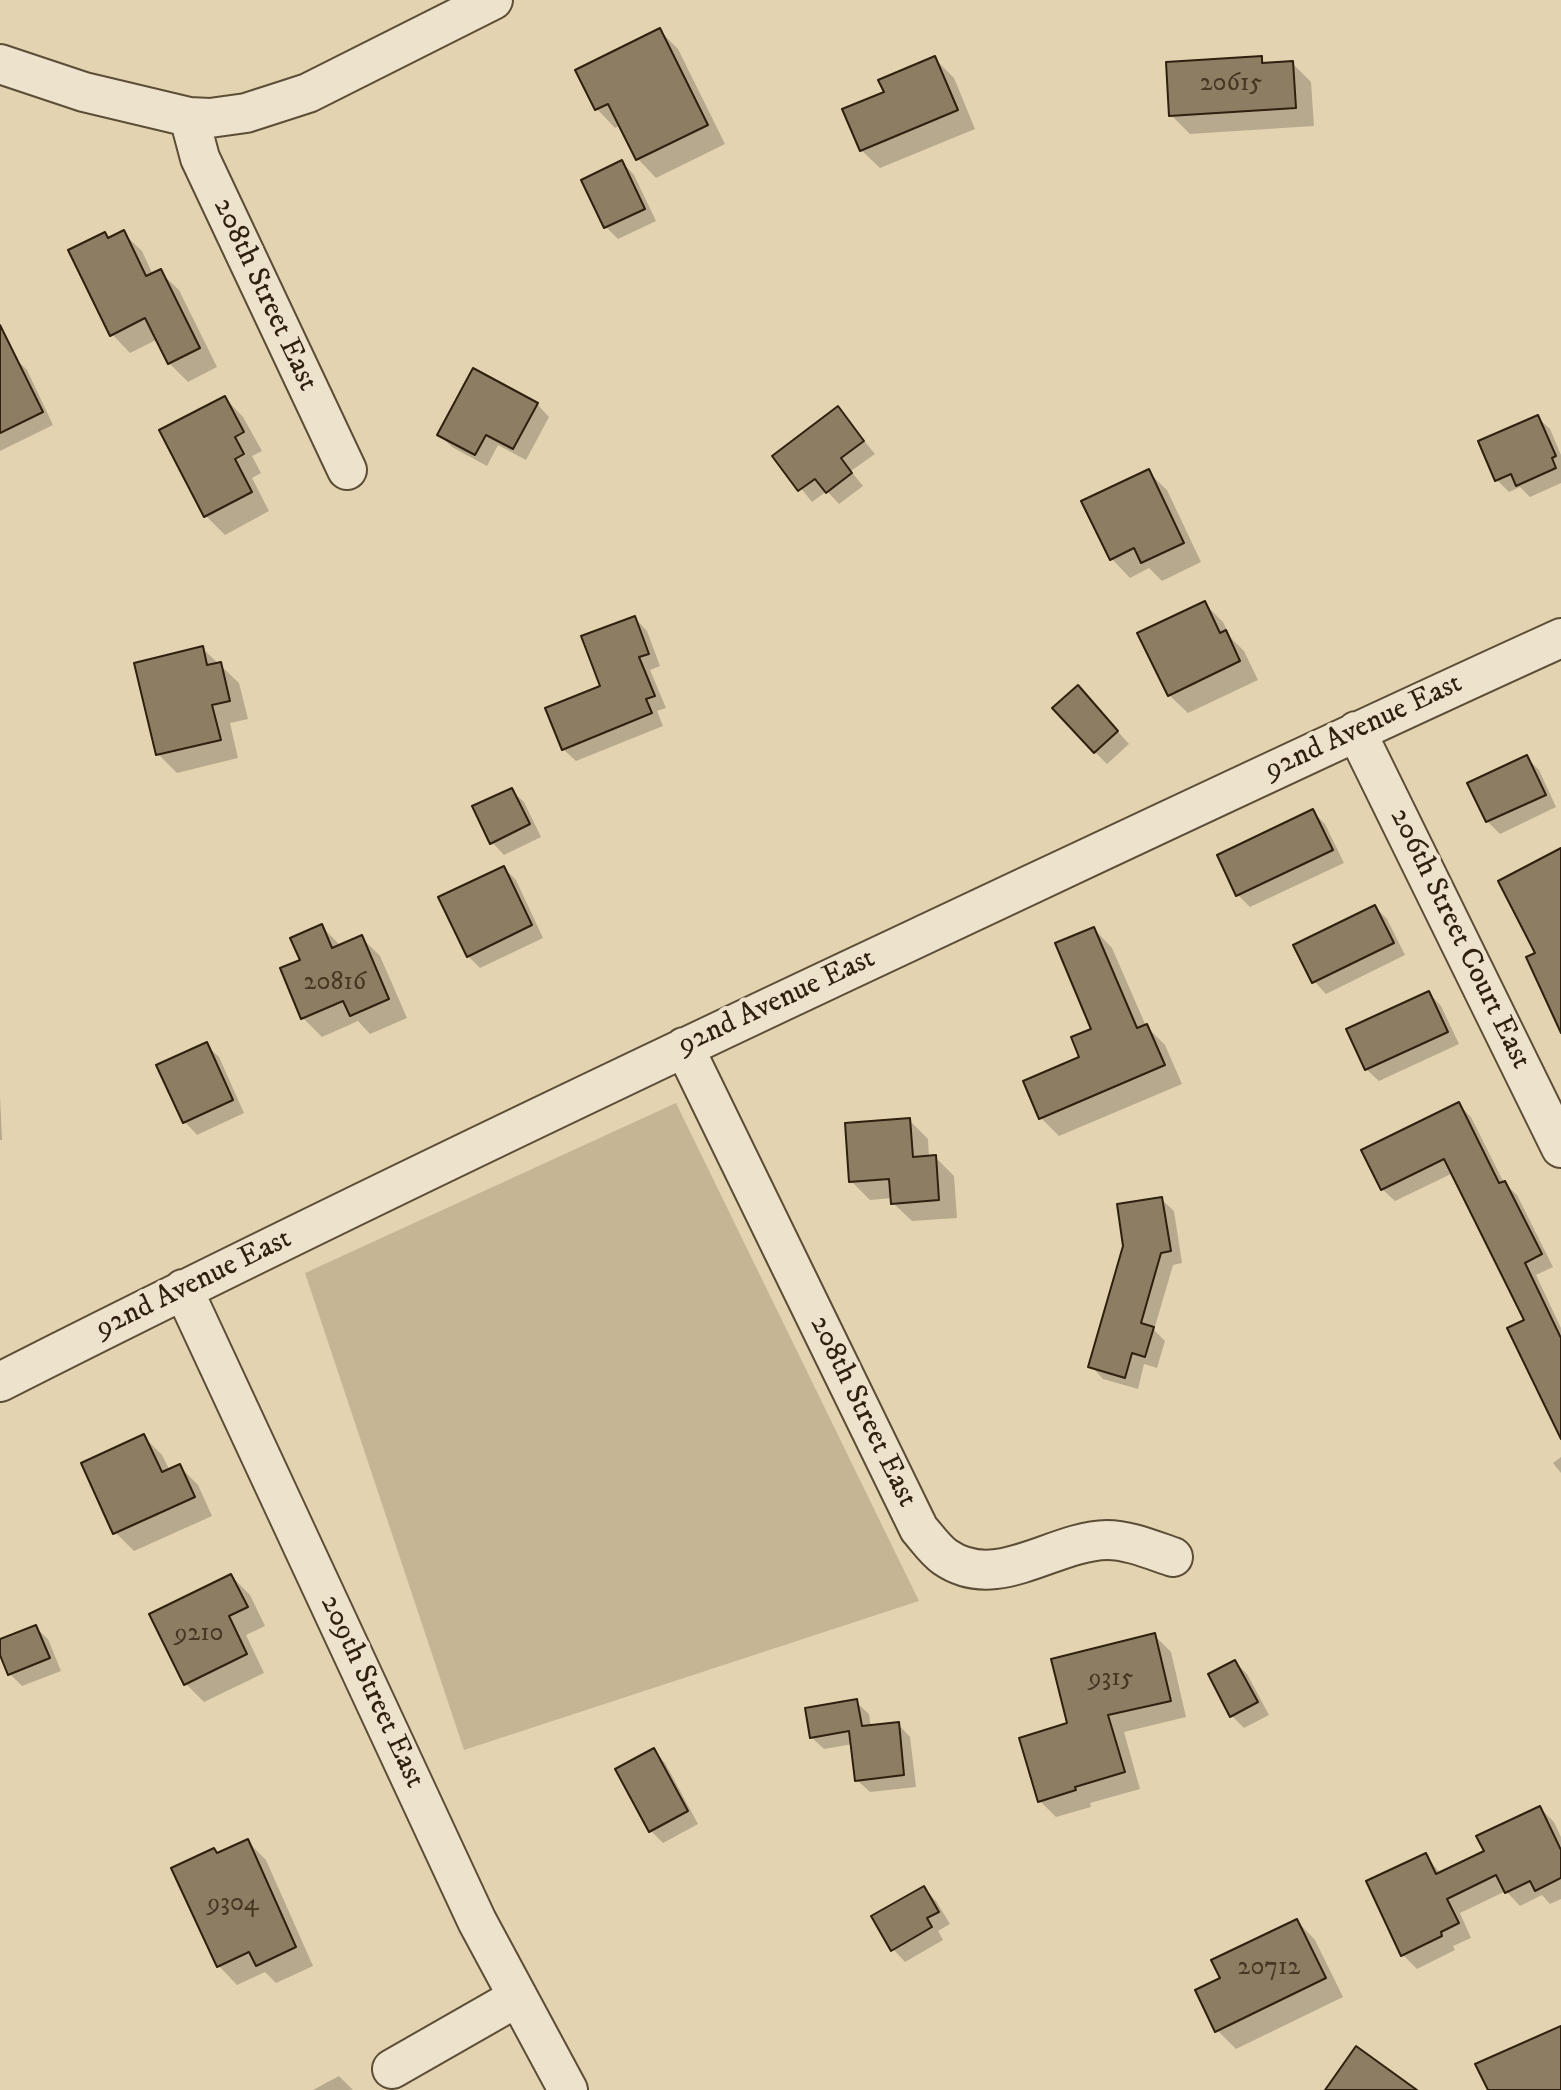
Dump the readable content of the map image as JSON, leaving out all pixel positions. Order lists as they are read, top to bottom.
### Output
{
  "streets": {
    "street": [
      "208th Street East",
      "92nd Avenue East",
      "206th Street Court East",
      "209th Street East"
    ]
  },
  "crossings": [
    ["208th Street East", "92nd Avenue East"],
    ["92nd Avenue East", "206th Street Court East"],
    ["92nd Avenue East", "209th Street East"]
  ],
  "house_numbers": [
    "20615",
    "20816",
    "9210",
    "9315",
    "9304",
    "20712"
  ]
}
